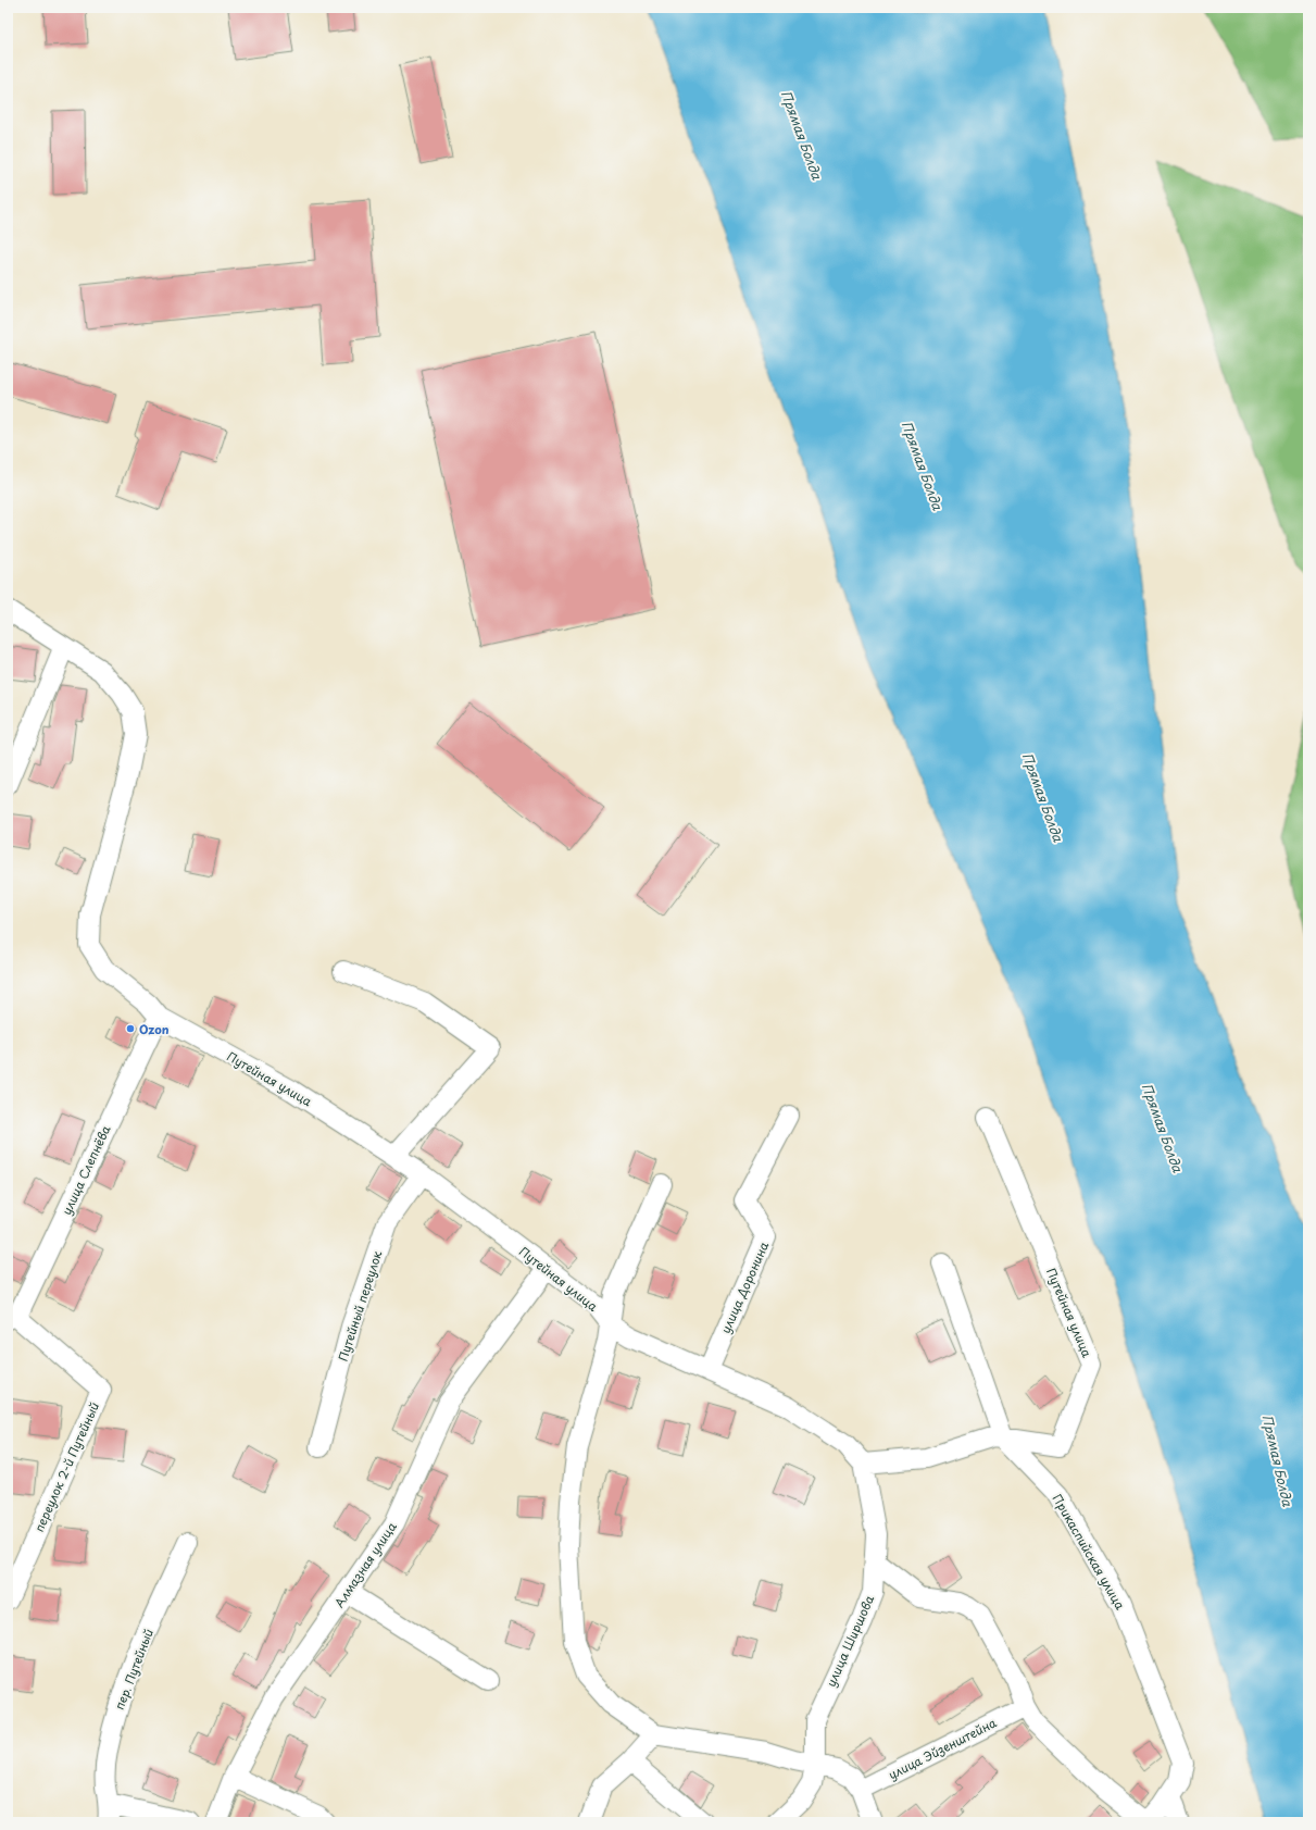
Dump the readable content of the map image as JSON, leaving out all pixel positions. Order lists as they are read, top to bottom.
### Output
{
  "streets": {
    "street": [
      "Путейная улица",
      "улица Слепнёва",
      "улица Доронина",
      "Путейный переулок",
      "переулок 2-й Путейный",
      "Прикаспийская улица",
      "Алмазная улица",
      "улица Ширшова",
      "пер. Путейный",
      "улица Эйзенштейна"
    ]
  },
  "crossings": [
    ["Путейная улица", "улица Слепнёва"],
    ["Путейная улица", "улица Доронина"],
    ["Путейная улица", "Путейный переулок"],
    ["Путейная улица", "Прикаспийская улица"],
    ["Путейная улица", "Алмазная улица"],
    ["Путейная улица", "улица Ширшова"],
    ["улица Слепнёва", "переулок 2-й Путейный"],
    ["Прикаспийская улица", "улица Ширшова"],
    ["Прикаспийская улица", "улица Эйзенштейна"]
  ],
  "water": ["Прямая Болда"],
  "places": ["Ozon"]
}
